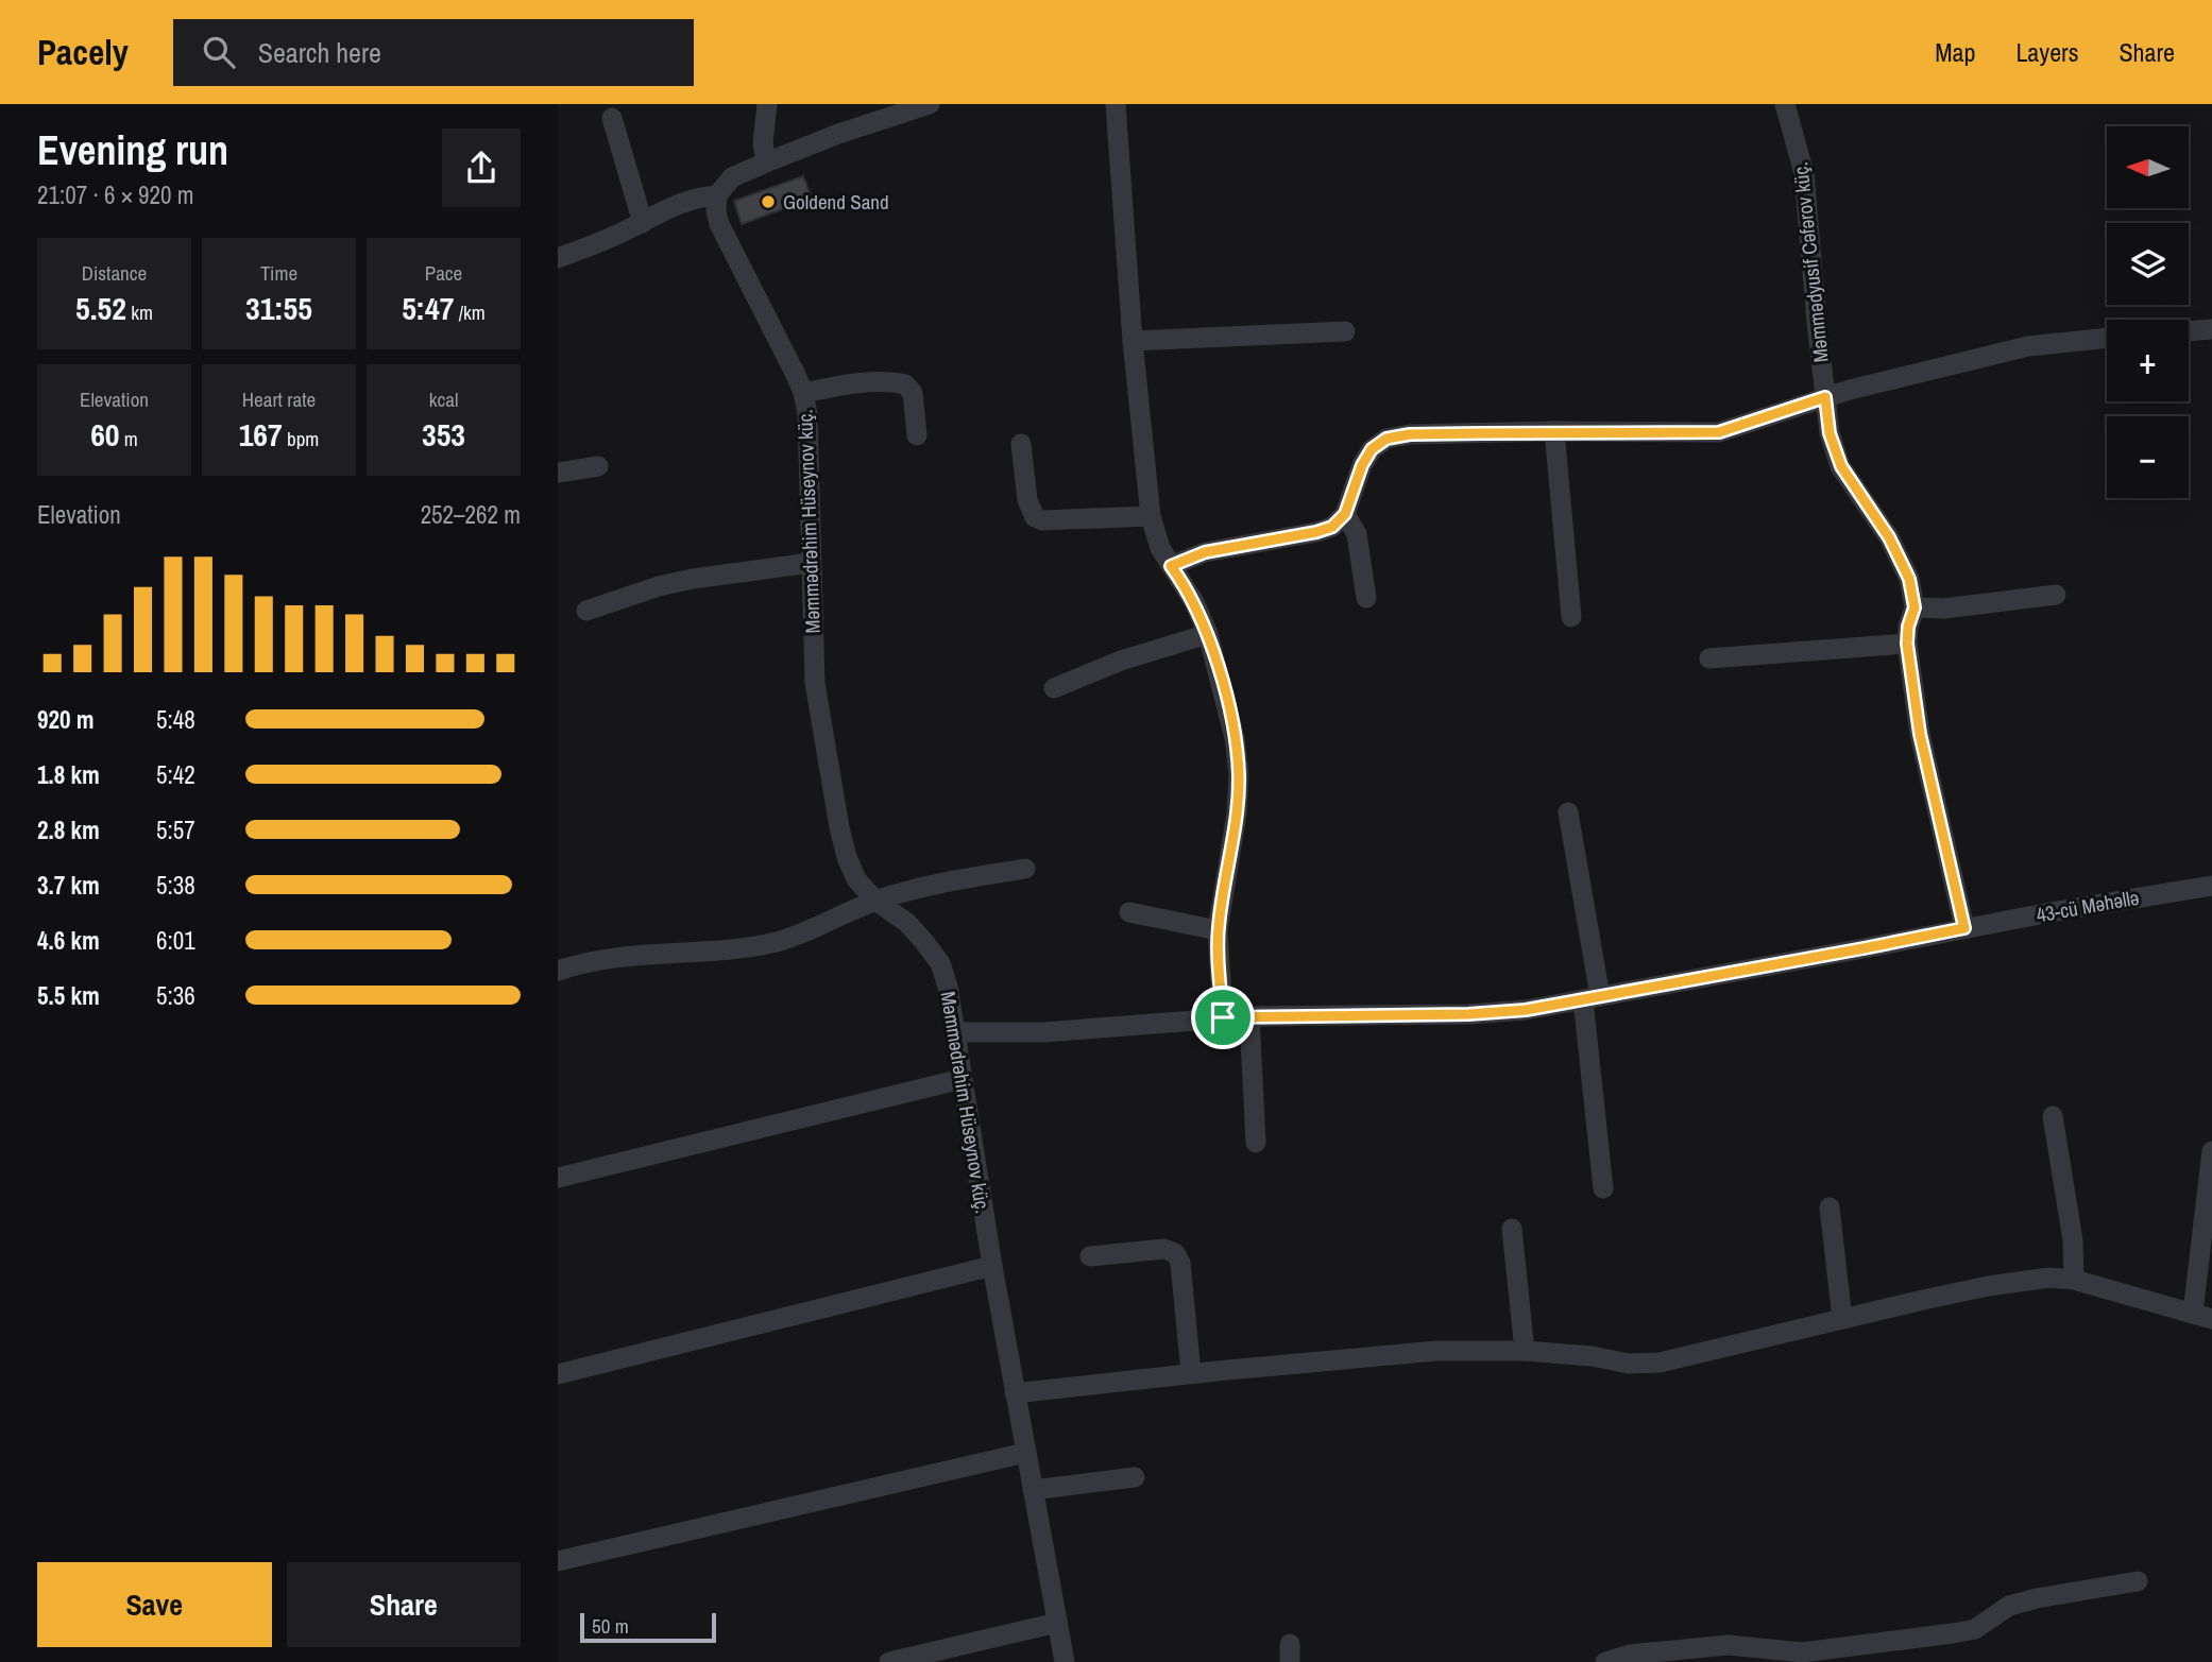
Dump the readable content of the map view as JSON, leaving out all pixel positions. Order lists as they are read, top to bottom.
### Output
{
  "streets": {
    "street": ["Məmmədyusif Cəfərov küç.", "Məmmədrəhim Hüseynov küç.", "43-cü Məhəllə"]
  },
  "crossings": [
    ["Məmmədyusif Cəfərov küç.", "43-cü Məhəllə"],
    ["Məmmədrəhim Hüseynov küç.", "43-cü Məhəllə"]
  ],
  "places": ["Goldend Sand"],
  "scale_bar": "50 m",
  "north": "left",
  "page": {
    "header": "Pacely",
    "search": "Search here",
    "nav": ["Map", "Layers", "Share"],
    "heading": ["Evening run", "21:07 · 6 × 920 m"],
    "map_buttons": ["+", "−"],
    "stats": [
      ["Distance", "5.52 km"],
      ["Time", "31:55"],
      ["Pace", "5:47 /km"],
      ["Elevation", "60 m"],
      ["Heart rate", "167 bpm"],
      ["kcal", "353"]
    ],
    "chart": ["Elevation", "252–262 m"],
    "list": [
      {
        "name": "920 m",
        "note": "5:48"
      },
      {
        "name": "1.8 km",
        "note": "5:42"
      },
      {
        "name": "2.8 km",
        "note": "5:57"
      },
      {
        "name": "3.7 km",
        "note": "5:38"
      },
      {
        "name": "4.6 km",
        "note": "6:01"
      },
      {
        "name": "5.5 km",
        "note": "5:36"
      }
    ],
    "buttons": ["Save", "Share"],
    "scale": "50 m"
  }
}
